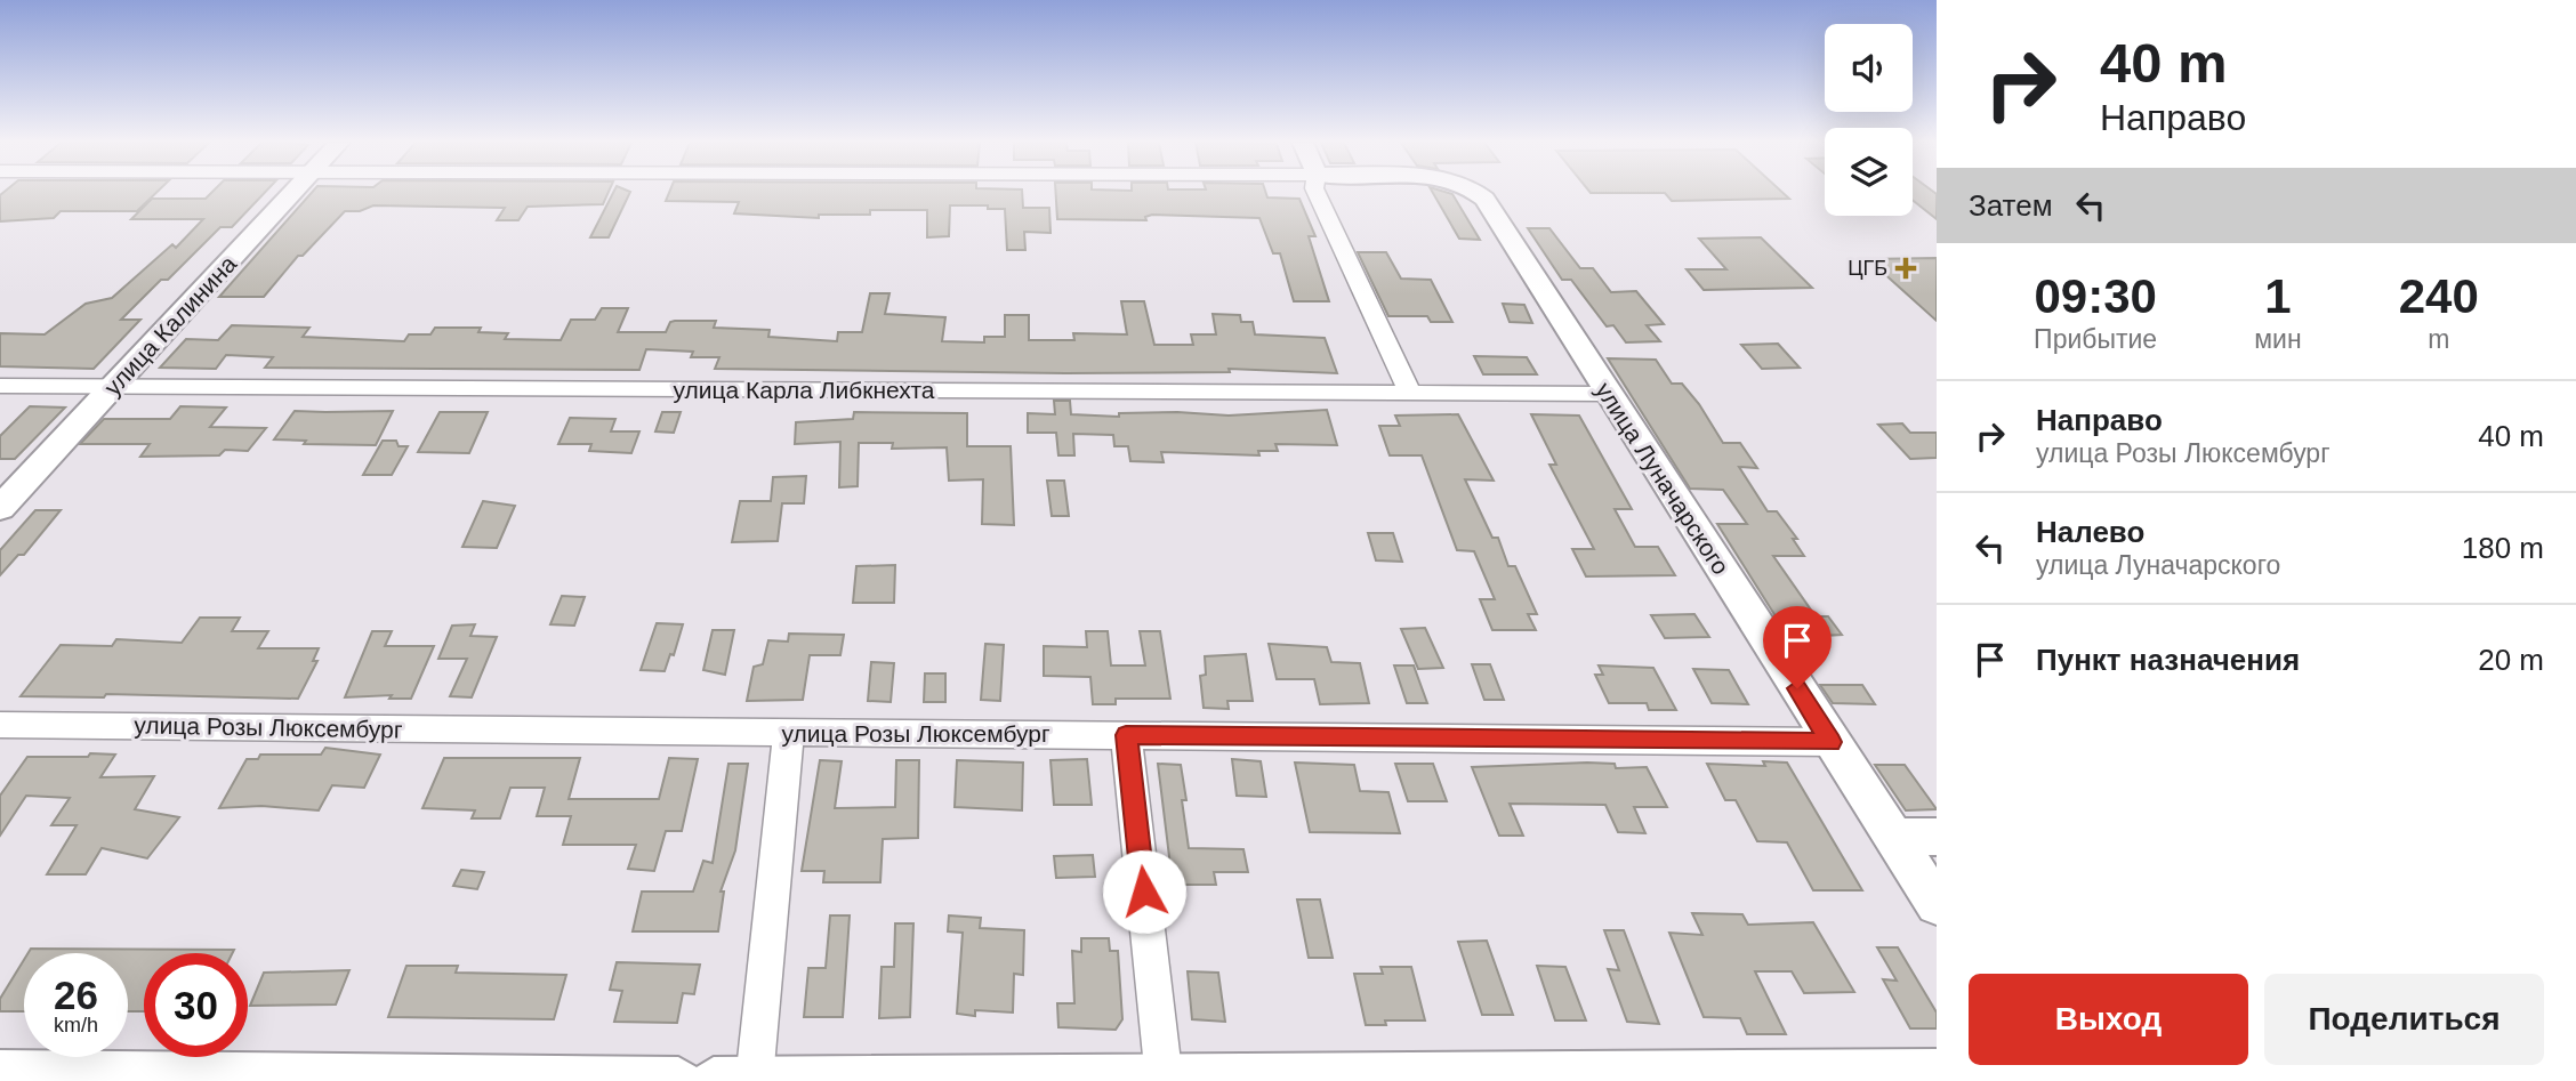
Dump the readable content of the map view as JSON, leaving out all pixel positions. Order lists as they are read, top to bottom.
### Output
{
  "streets": {
    "street": [
      "улица Калинина",
      "улица Карла Либкнехта",
      "улица Луначарского",
      "улица Розы Люксембург"
    ]
  },
  "crossings": [
    ["улица Калинина", "улица Карла Либкнехта"],
    ["улица Карла Либкнехта", "улица Луначарского"],
    ["улица Луначарского", "улица Розы Люксембург"]
  ],
  "places": {
    "health": ["ЦГБ"]
  },
  "page": {
    "turn": ["40 m", "Направо"],
    "then": "Затем",
    "eta": [
      "09:30",
      "Прибытие",
      "1",
      "мин",
      "240",
      "m"
    ],
    "list": [
      {
        "name": "Направо",
        "note": "улица Розы Люксембург",
        "value": "40 m"
      },
      {
        "name": "Налево",
        "note": "улица Луначарского",
        "value": "180 m"
      },
      {
        "name": "Пункт назначения",
        "value": "20 m"
      }
    ],
    "speed": "26 km/h",
    "limit": "30",
    "buttons": ["Выход", "Поделиться"]
  }
}
